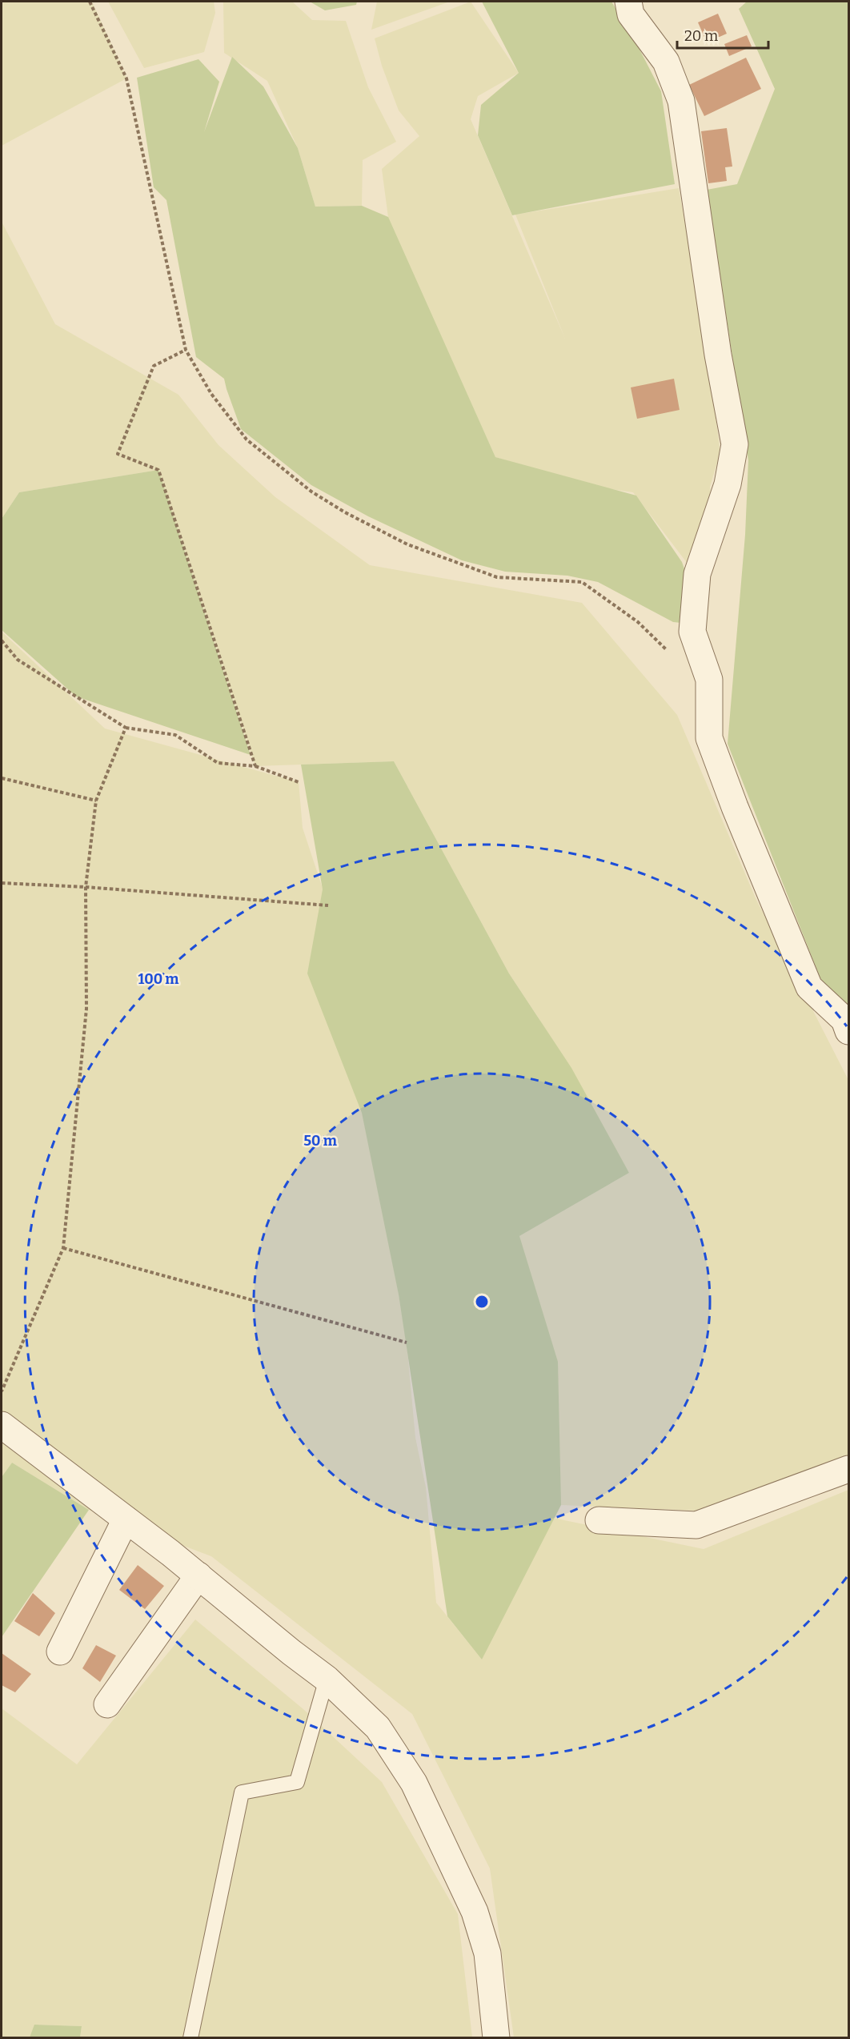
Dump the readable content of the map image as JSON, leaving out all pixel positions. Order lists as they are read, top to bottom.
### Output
{
  "scale_bar": "20 m",
  "rings": ["100 m", "50 m"]
}
